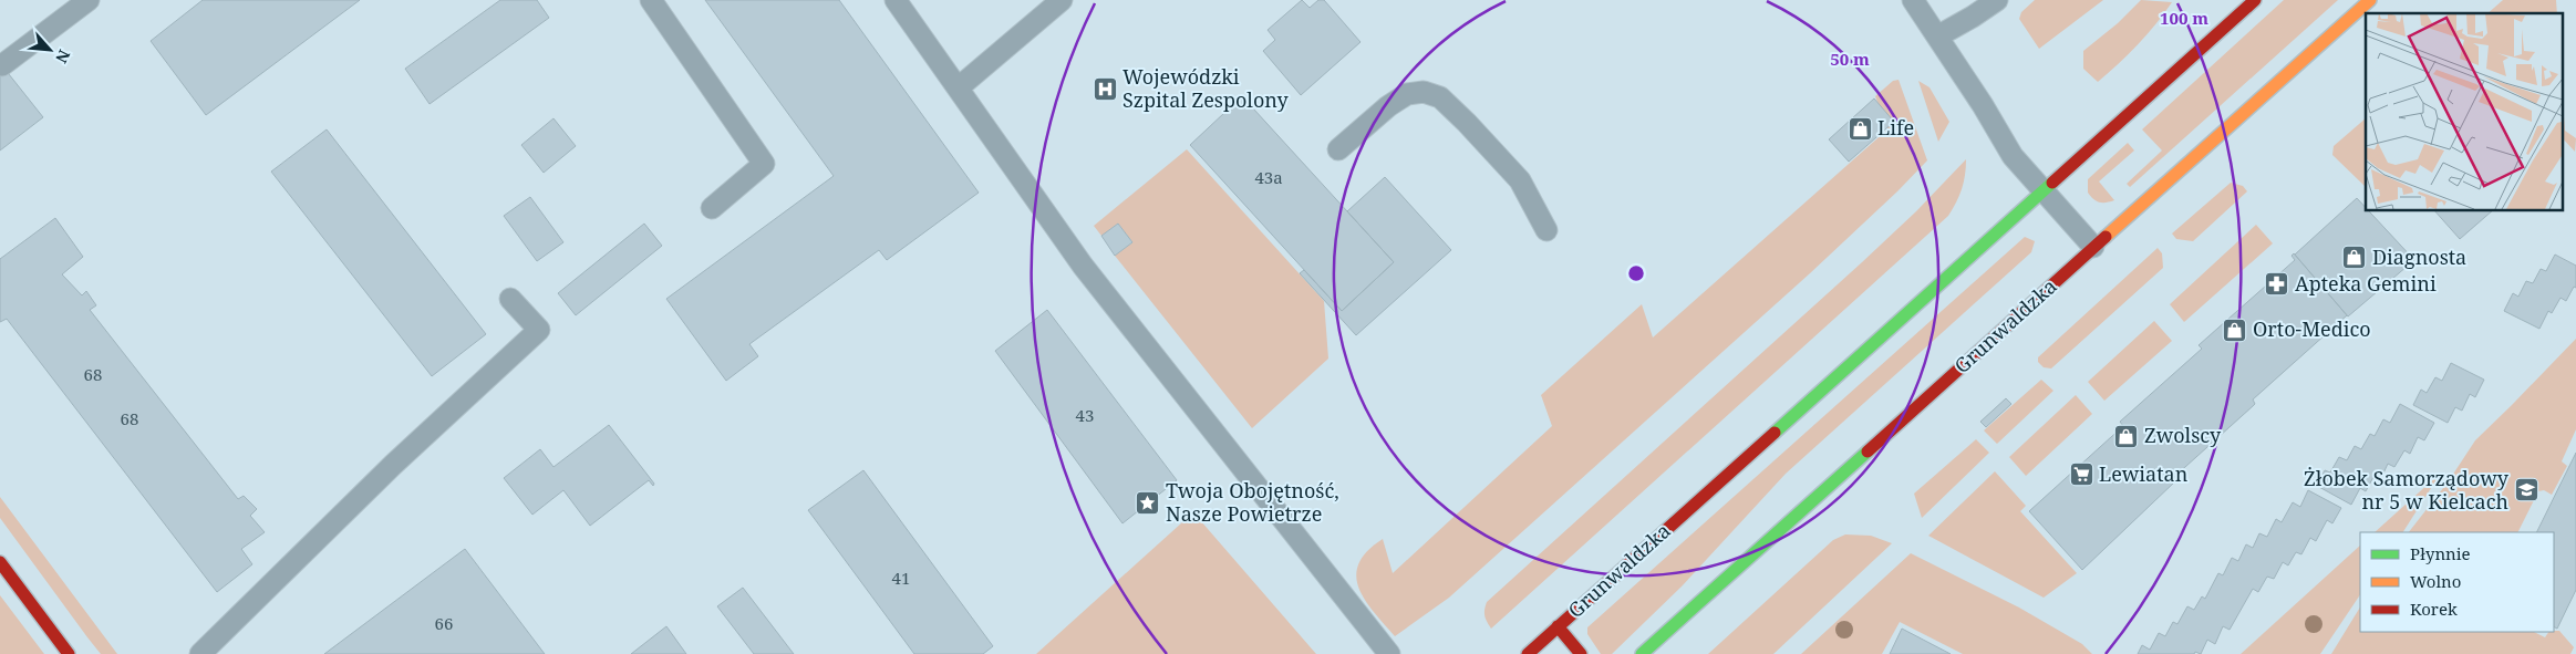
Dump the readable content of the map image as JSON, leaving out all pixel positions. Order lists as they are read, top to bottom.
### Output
{
  "streets": {
    "main road": ["Grunwaldzka"]
  },
  "places": {
    "hospital": ["Wojewódzki Szpital Zespolony"],
    "shop": [
      "Life",
      "Diagnosta",
      "Orto-Medico",
      "Zwolscy"
    ],
    "pharmacy": ["Apteka Gemini"],
    "supermarket": ["Lewiatan"],
    "school or university": ["Żłobek Samorządowy nr 5 w Kielcach"],
    "place": ["Twoja Obojętność, Nasze Powietrze"]
  },
  "house_numbers": [
    "43a",
    "68",
    "43",
    "68",
    "41",
    "66"
  ],
  "legend": ["Płynnie", "Wolno", "Korek"],
  "north": "bottom right",
  "rings": ["100 m", "50 m"]
}
